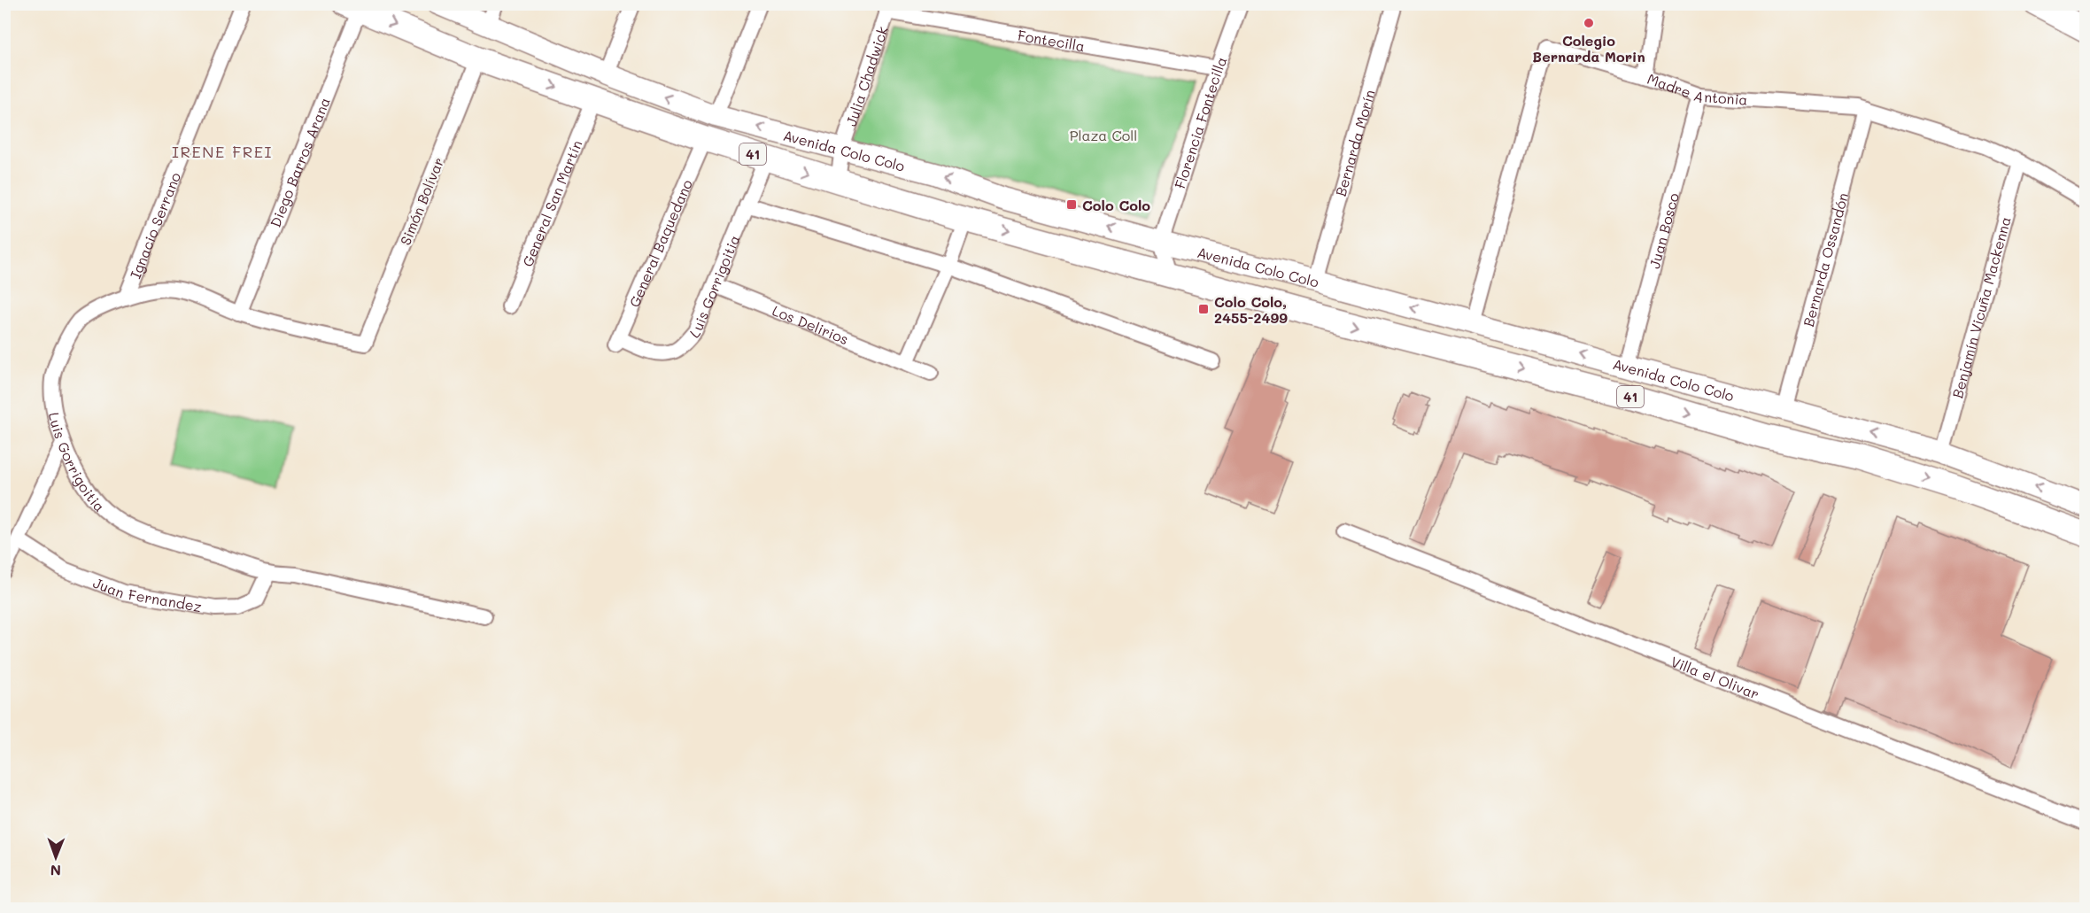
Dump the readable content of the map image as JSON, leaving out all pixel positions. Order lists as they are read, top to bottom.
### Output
{
  "streets": {
    "main road": ["Avenida Colo Colo", "41"],
    "street": [
      "Fontecilla",
      "Julia Chadwick",
      "Madre Antonia",
      "Florencia Fontecilla",
      "Bernarda Morín",
      "Diego Barros Arana",
      "Simón Bolívar",
      "General San Martín",
      "Ignacio Serrano",
      "Juan Bosco",
      "General Baquedano",
      "Bernarda Ossandón",
      "Luis Gorrigoitia",
      "Benjamín Vicuña Mackenna",
      "Los Delirios",
      "Juan Fernandez",
      "Villa el Olivar"
    ]
  },
  "crossings": [
    ["Fontecilla", "Julia Chadwick"],
    ["Fontecilla", "Florencia Fontecilla"],
    ["Julia Chadwick", "Avenida Colo Colo"],
    ["Madre Antonia", "Avenida Colo Colo"],
    ["Madre Antonia", "Juan Bosco"],
    ["Madre Antonia", "Bernarda Ossandón"],
    ["Madre Antonia", "Benjamín Vicuña Mackenna"],
    ["Florencia Fontecilla", "Avenida Colo Colo"],
    ["Bernarda Morín", "Avenida Colo Colo"],
    ["Avenida Colo Colo", "41"],
    ["Avenida Colo Colo", "Diego Barros Arana"],
    ["Avenida Colo Colo", "Simón Bolívar"],
    ["Avenida Colo Colo", "General San Martín"],
    ["Avenida Colo Colo", "Juan Bosco"],
    ["Avenida Colo Colo", "General Baquedano"],
    ["Avenida Colo Colo", "Bernarda Ossandón"],
    ["Avenida Colo Colo", "Luis Gorrigoitia"],
    ["Avenida Colo Colo", "Benjamín Vicuña Mackenna"],
    ["Diego Barros Arana", "Luis Gorrigoitia"],
    ["Simón Bolívar", "Luis Gorrigoitia"],
    ["Ignacio Serrano", "Luis Gorrigoitia"],
    ["General Baquedano", "Luis Gorrigoitia"],
    ["Luis Gorrigoitia", "Los Delirios"],
    ["Luis Gorrigoitia", "Juan Fernandez"]
  ],
  "districts": ["IRENE FREI"],
  "parks": ["Plaza Coll"],
  "places": {
    "other": ["Colegio Bernarda Morin"],
    "transit": ["Colo Colo", "Colo Colo, 2455-2499"]
  },
  "north": "bottom"
}
